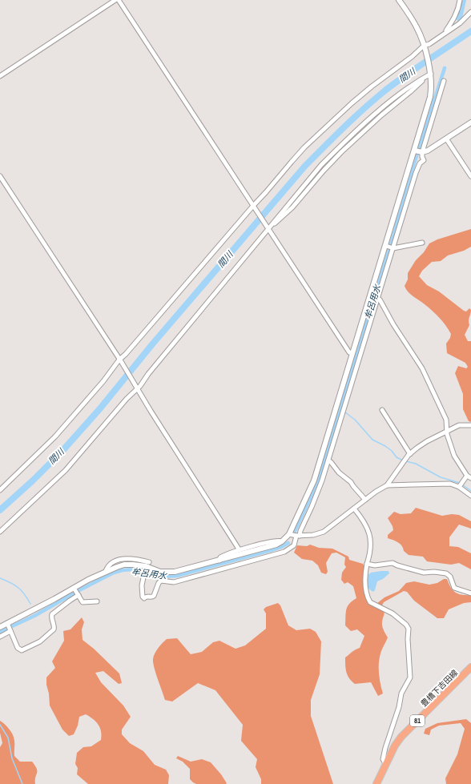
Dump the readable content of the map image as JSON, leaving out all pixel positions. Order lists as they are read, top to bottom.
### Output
{
  "streets": {
    "main road": ["豊橋下吉田線", "81"]
  },
  "water": ["間川", "牟呂用水"]
}
